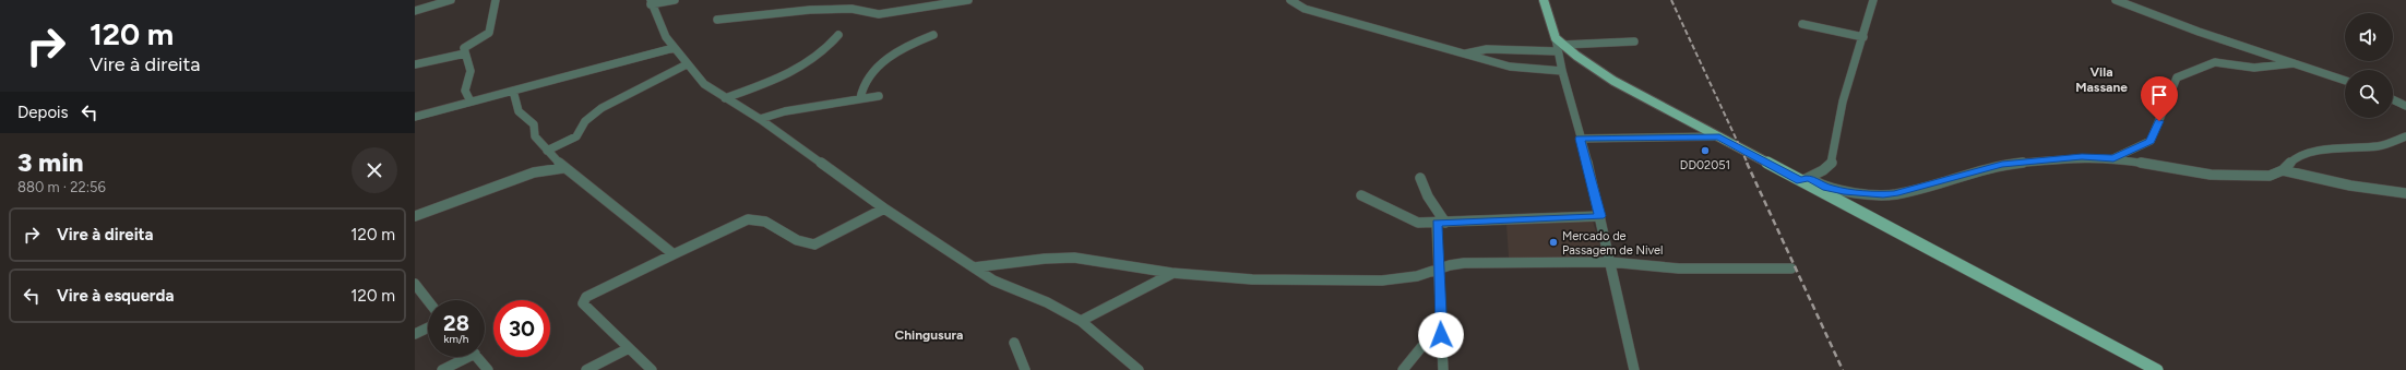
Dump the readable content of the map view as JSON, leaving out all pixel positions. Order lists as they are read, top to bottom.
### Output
{
  "districts": ["Vila Massane", "Chingusura"],
  "places": ["DD02051", "Mercado de Passagem de Nivel"],
  "page": {
    "turn": ["120 m", "Vire à direita"],
    "then": "Depois",
    "heading": ["3 min", "880 m · 22:56"],
    "list": [
      {
        "name": "Vire à direita",
        "value": "120 m"
      },
      {
        "name": "Vire à esquerda",
        "value": "120 m"
      }
    ],
    "speed": "28 km/h",
    "limit": "30"
  }
}
